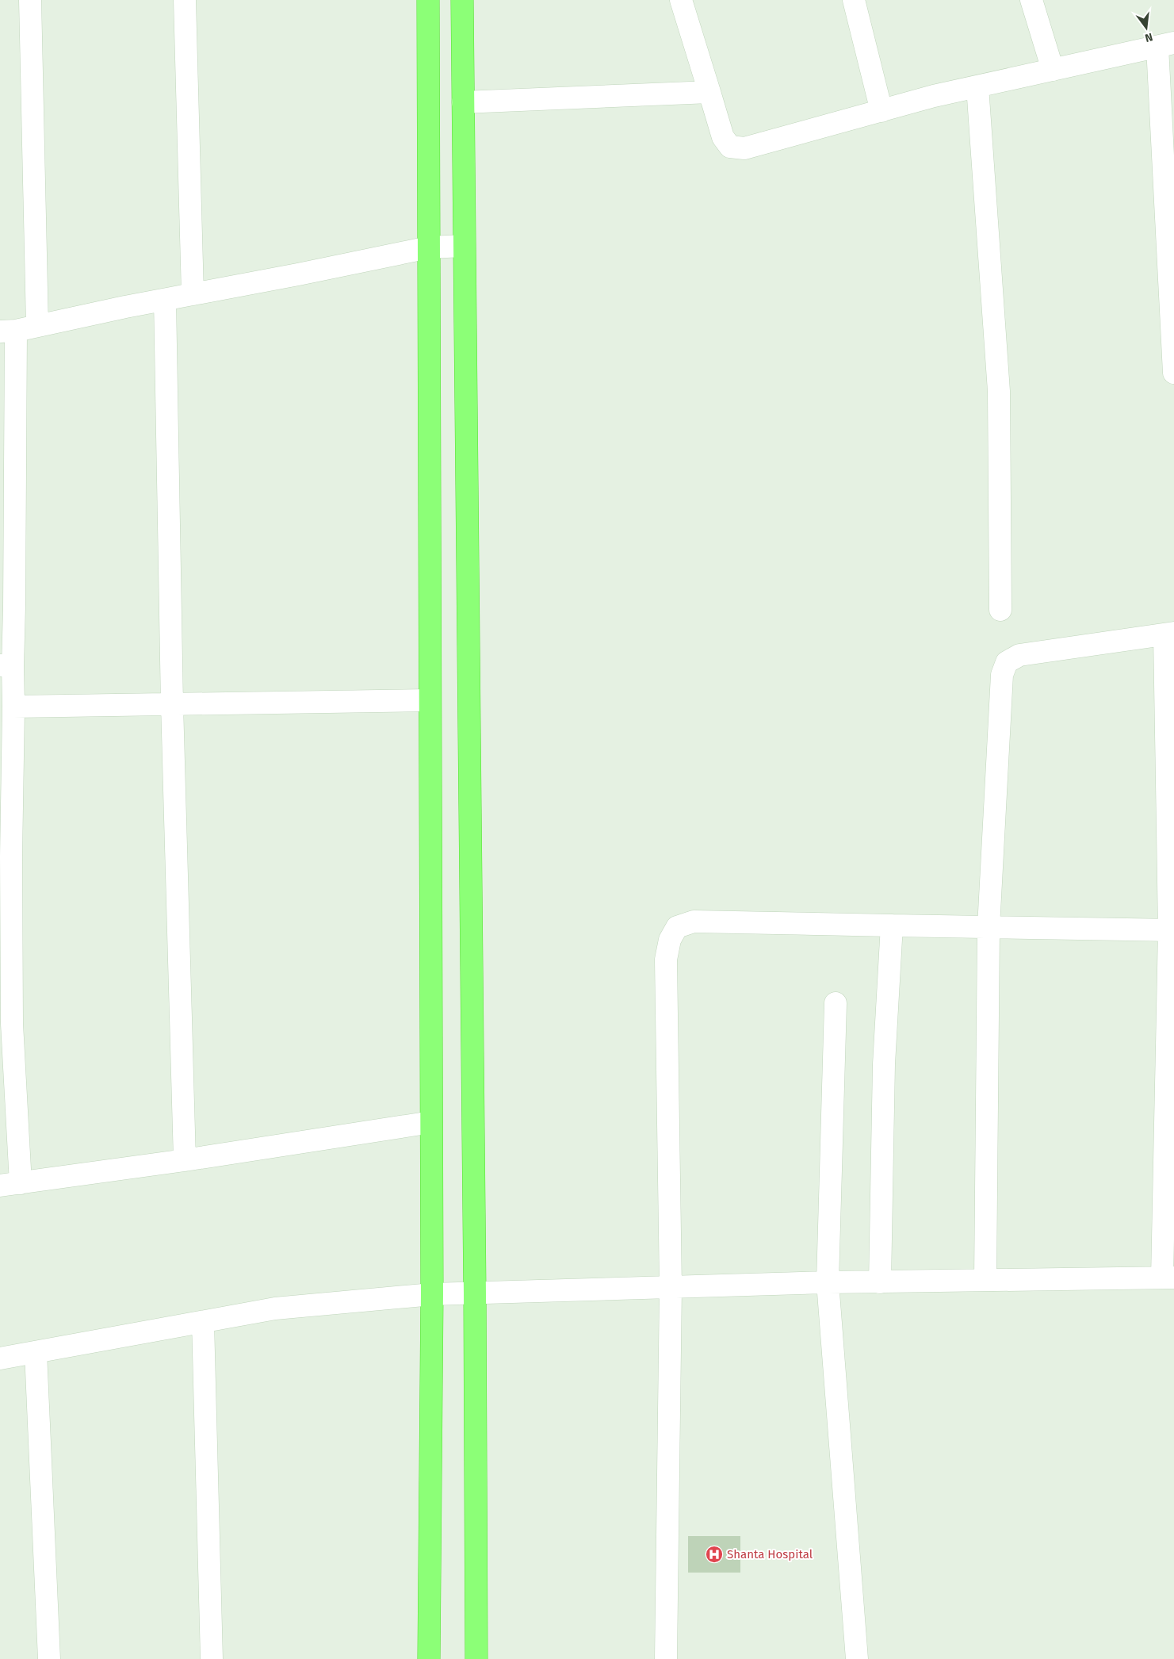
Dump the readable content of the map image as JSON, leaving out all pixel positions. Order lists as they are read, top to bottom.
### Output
{
  "places": {
    "hospital": ["Shanta Hospital"]
  },
  "north": "bottom"
}
